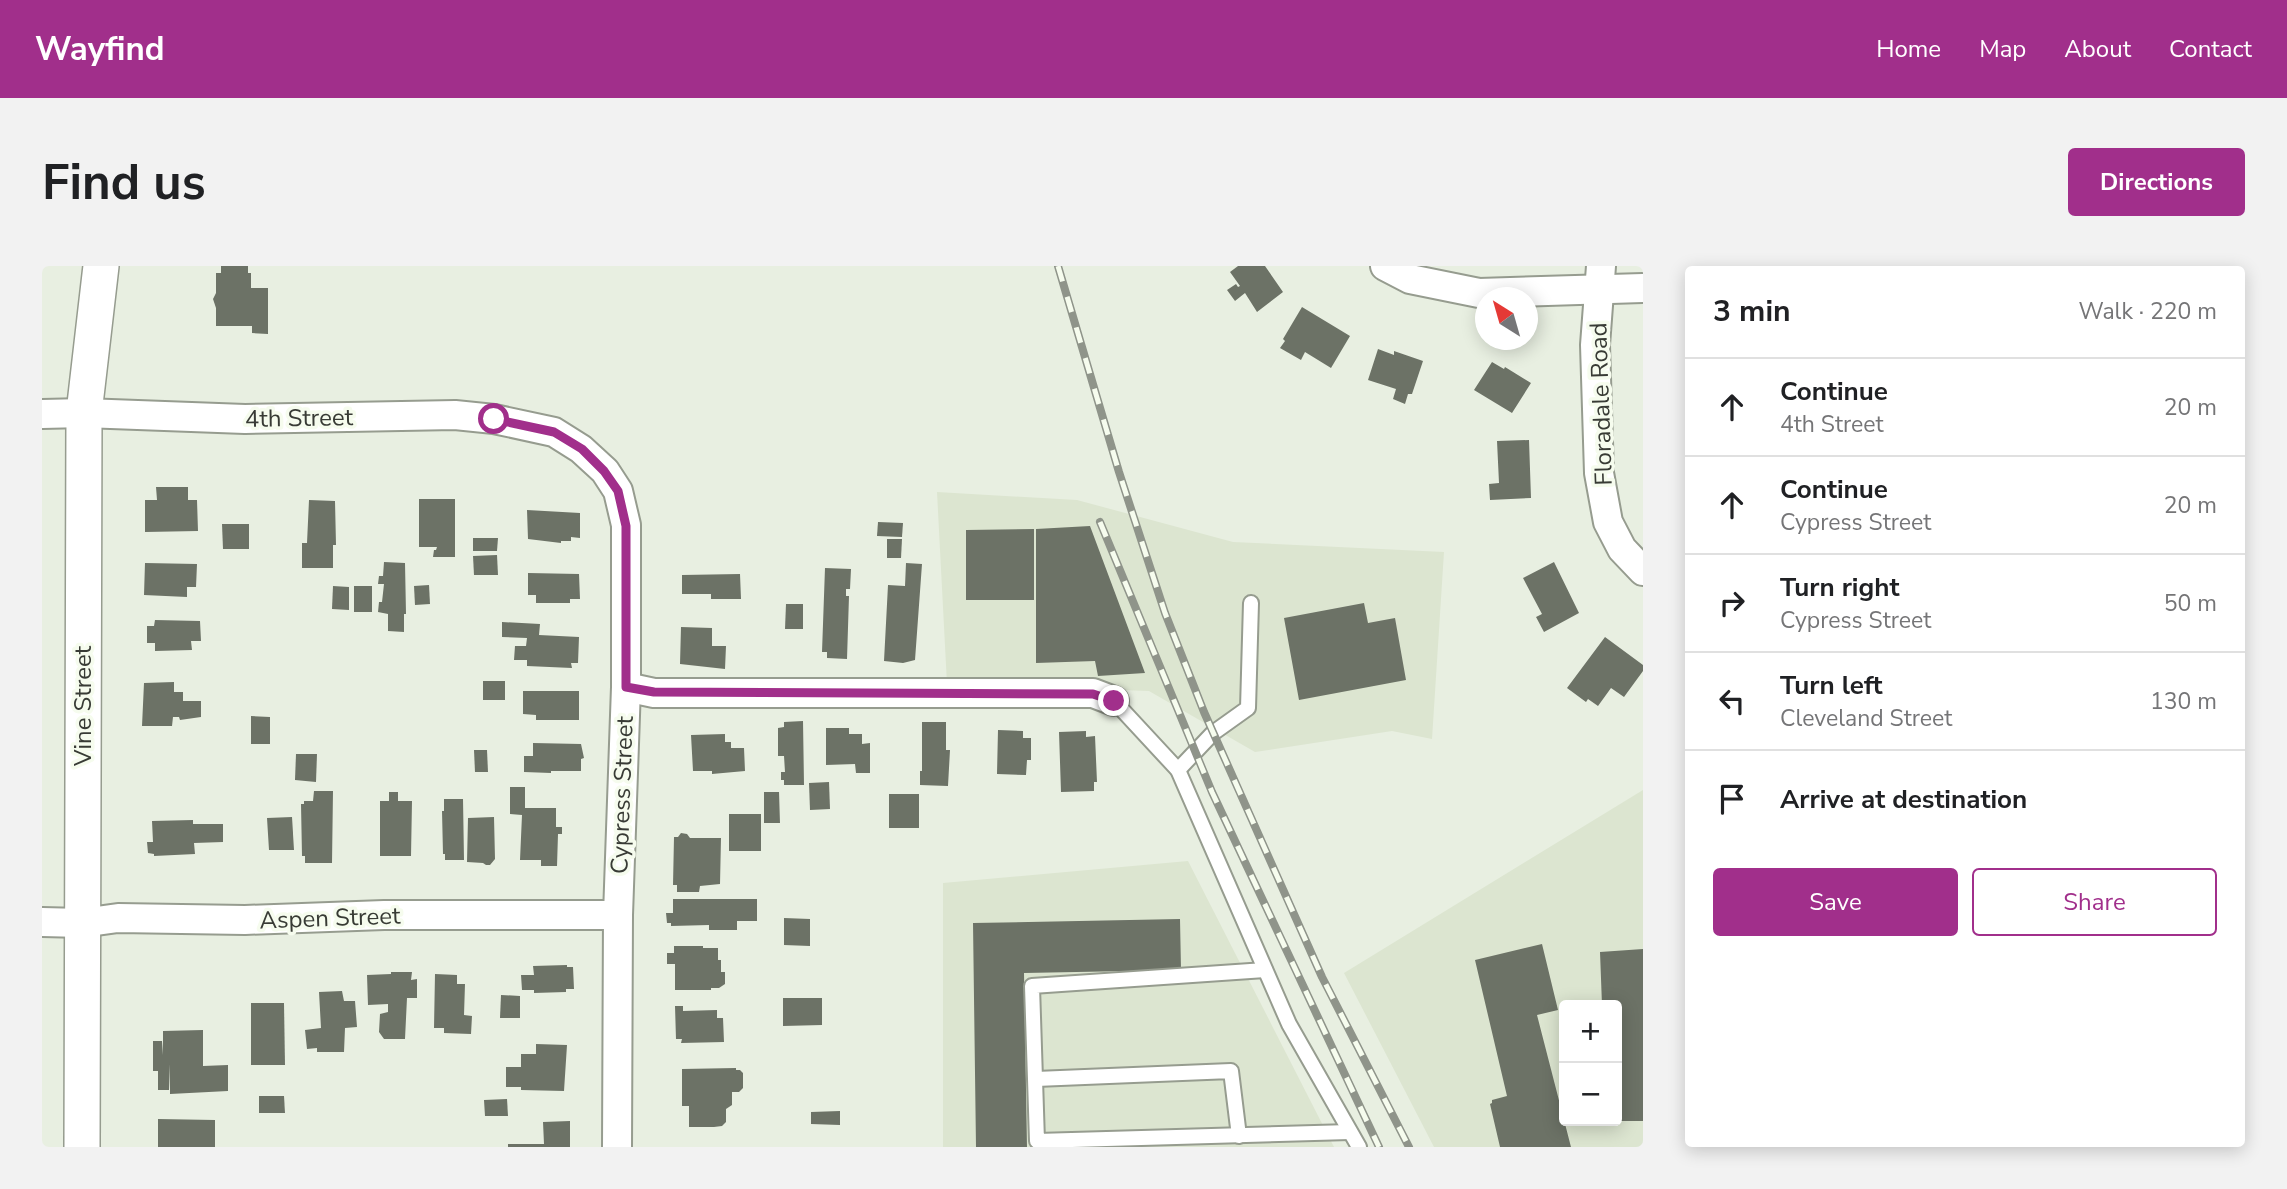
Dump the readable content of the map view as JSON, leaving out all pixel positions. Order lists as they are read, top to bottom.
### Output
{
  "streets": {
    "street": [
      "Floradale Road",
      "4th Street",
      "Vine Street",
      "Cypress Street",
      "Aspen Street"
    ]
  },
  "crossings": [
    ["4th Street", "Vine Street"],
    ["4th Street", "Cypress Street"],
    ["Vine Street", "Aspen Street"],
    ["Cypress Street", "Aspen Street"]
  ],
  "north": "top left",
  "page": {
    "header": "Wayfind",
    "nav": [
      "Home",
      "Map",
      "About",
      "Contact"
    ],
    "buttons": [
      "Directions",
      ["Save", "Share"]
    ],
    "title": "Find us",
    "heading": ["3 min", "Walk · 220 m"],
    "list": [
      ["Continue", "4th Street", "20 m"],
      ["Continue", "Cypress Street", "20 m"],
      ["Turn right", "Cypress Street", "50 m"],
      ["Turn left", "Cleveland Street", "130 m"],
      "Arrive at destination"
    ],
    "map_buttons": ["+", "−"]
  }
}
